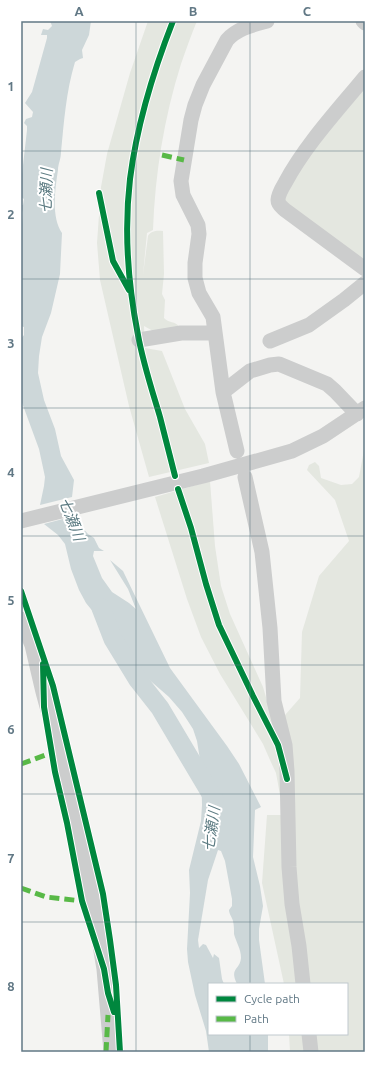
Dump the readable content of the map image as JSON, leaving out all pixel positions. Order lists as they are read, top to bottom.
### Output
{
  "water": ["七瀬川"],
  "legend": ["Cycle path", "Path"],
  "grid": {
    "columns": ["A", "B", "C"],
    "rows": [
      "1",
      "2",
      "3",
      "4",
      "5",
      "6",
      "7",
      "8"
    ]
  }
}
